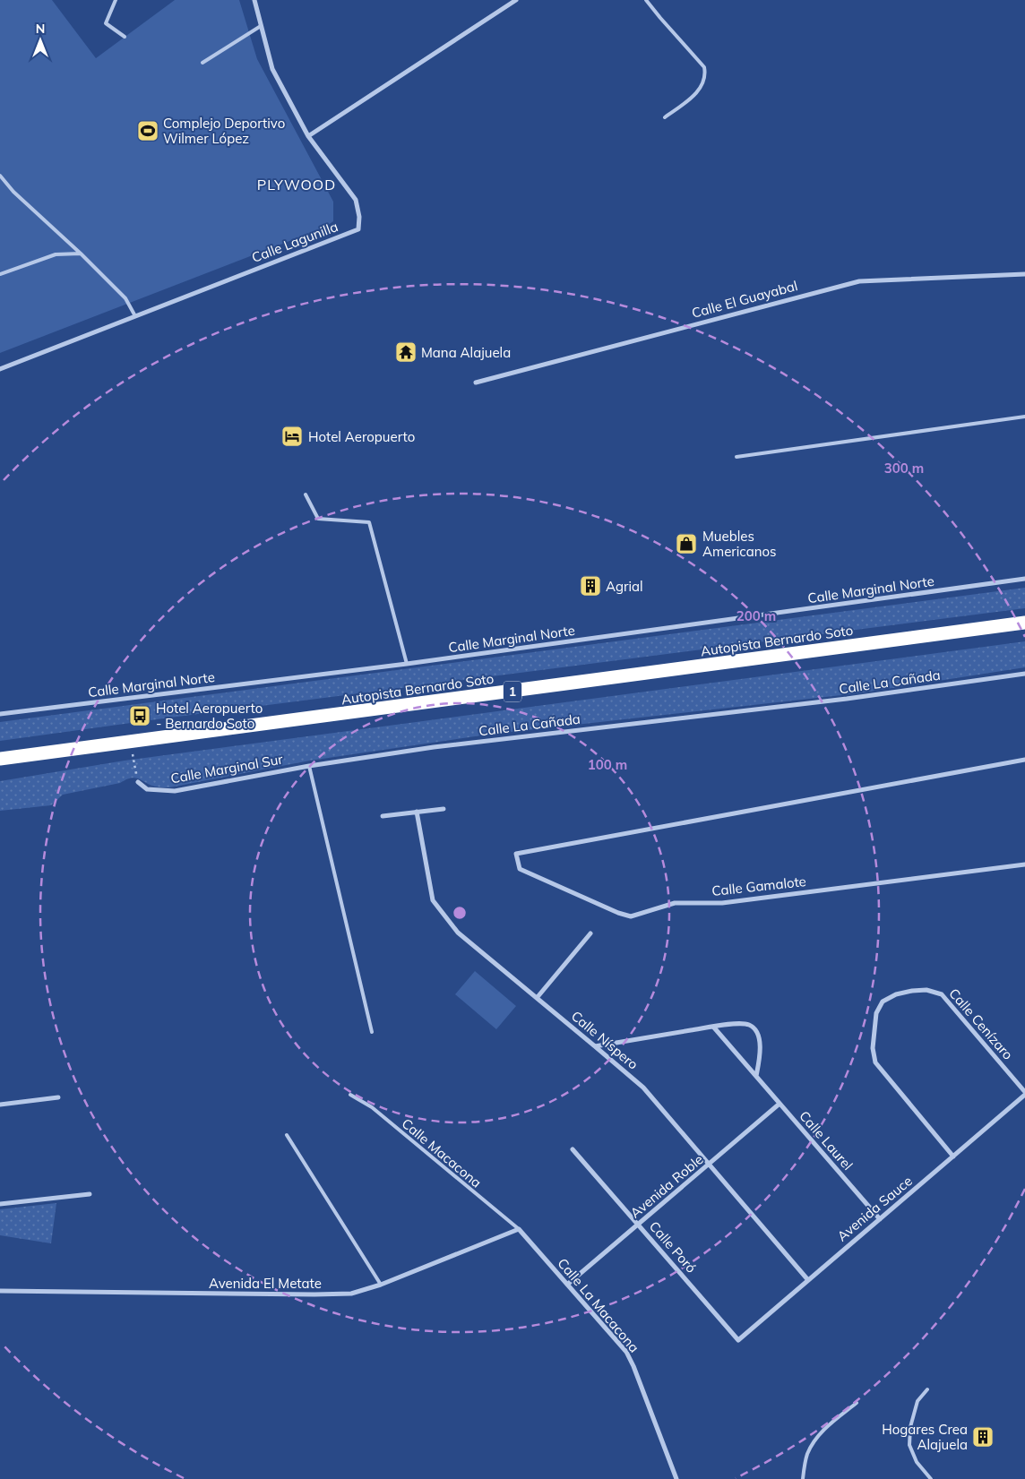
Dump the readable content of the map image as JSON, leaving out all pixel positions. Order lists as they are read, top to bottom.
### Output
{
  "streets": {
    "highway": ["Autopista Bernardo Soto", "1"],
    "street": [
      "Calle Lagunilla",
      "Calle El Guayabal",
      "Calle Marginal Norte",
      "Calle La Cañada",
      "Calle Marginal Sur",
      "Calle Gamalote",
      "Calle Cenízaro",
      "Calle Níspero",
      "Calle Laurel",
      "Avenida Roble",
      "Avenida Sauce",
      "Calle Poró",
      "Avenida El Metate",
      "Calle La Macacona"
    ],
    "lane": ["Calle Macacona"]
  },
  "crossings": [
    ["Calle La Cañada", "Calle Marginal Sur"],
    ["Calle Cenízaro", "Avenida Sauce"],
    ["Calle Níspero", "Avenida Roble"],
    ["Calle Níspero", "Avenida Sauce"],
    ["Calle Laurel", "Avenida Roble"],
    ["Calle Laurel", "Avenida Sauce"],
    ["Calle Macacona", "Avenida El Metate"],
    ["Calle Macacona", "Calle La Macacona"],
    ["Avenida Roble", "Calle Poró"],
    ["Avenida Roble", "Calle La Macacona"],
    ["Avenida Sauce", "Calle Poró"],
    ["Avenida El Metate", "Calle La Macacona"]
  ],
  "districts": ["PLYWOOD"],
  "places": {
    "sports": ["Complejo Deportivo Wilmer López"],
    "temple": ["Mana Alajuela"],
    "hotel": ["Hotel Aeropuerto"],
    "shop": ["Muebles Americanos"],
    "building": ["Agrial", "Hogares Crea Alajuela"],
    "bus stop": ["Hotel Aeropuerto - Bernardo Soto"]
  },
  "north": "top",
  "rings": ["300 m", "200 m", "100 m"]
}
